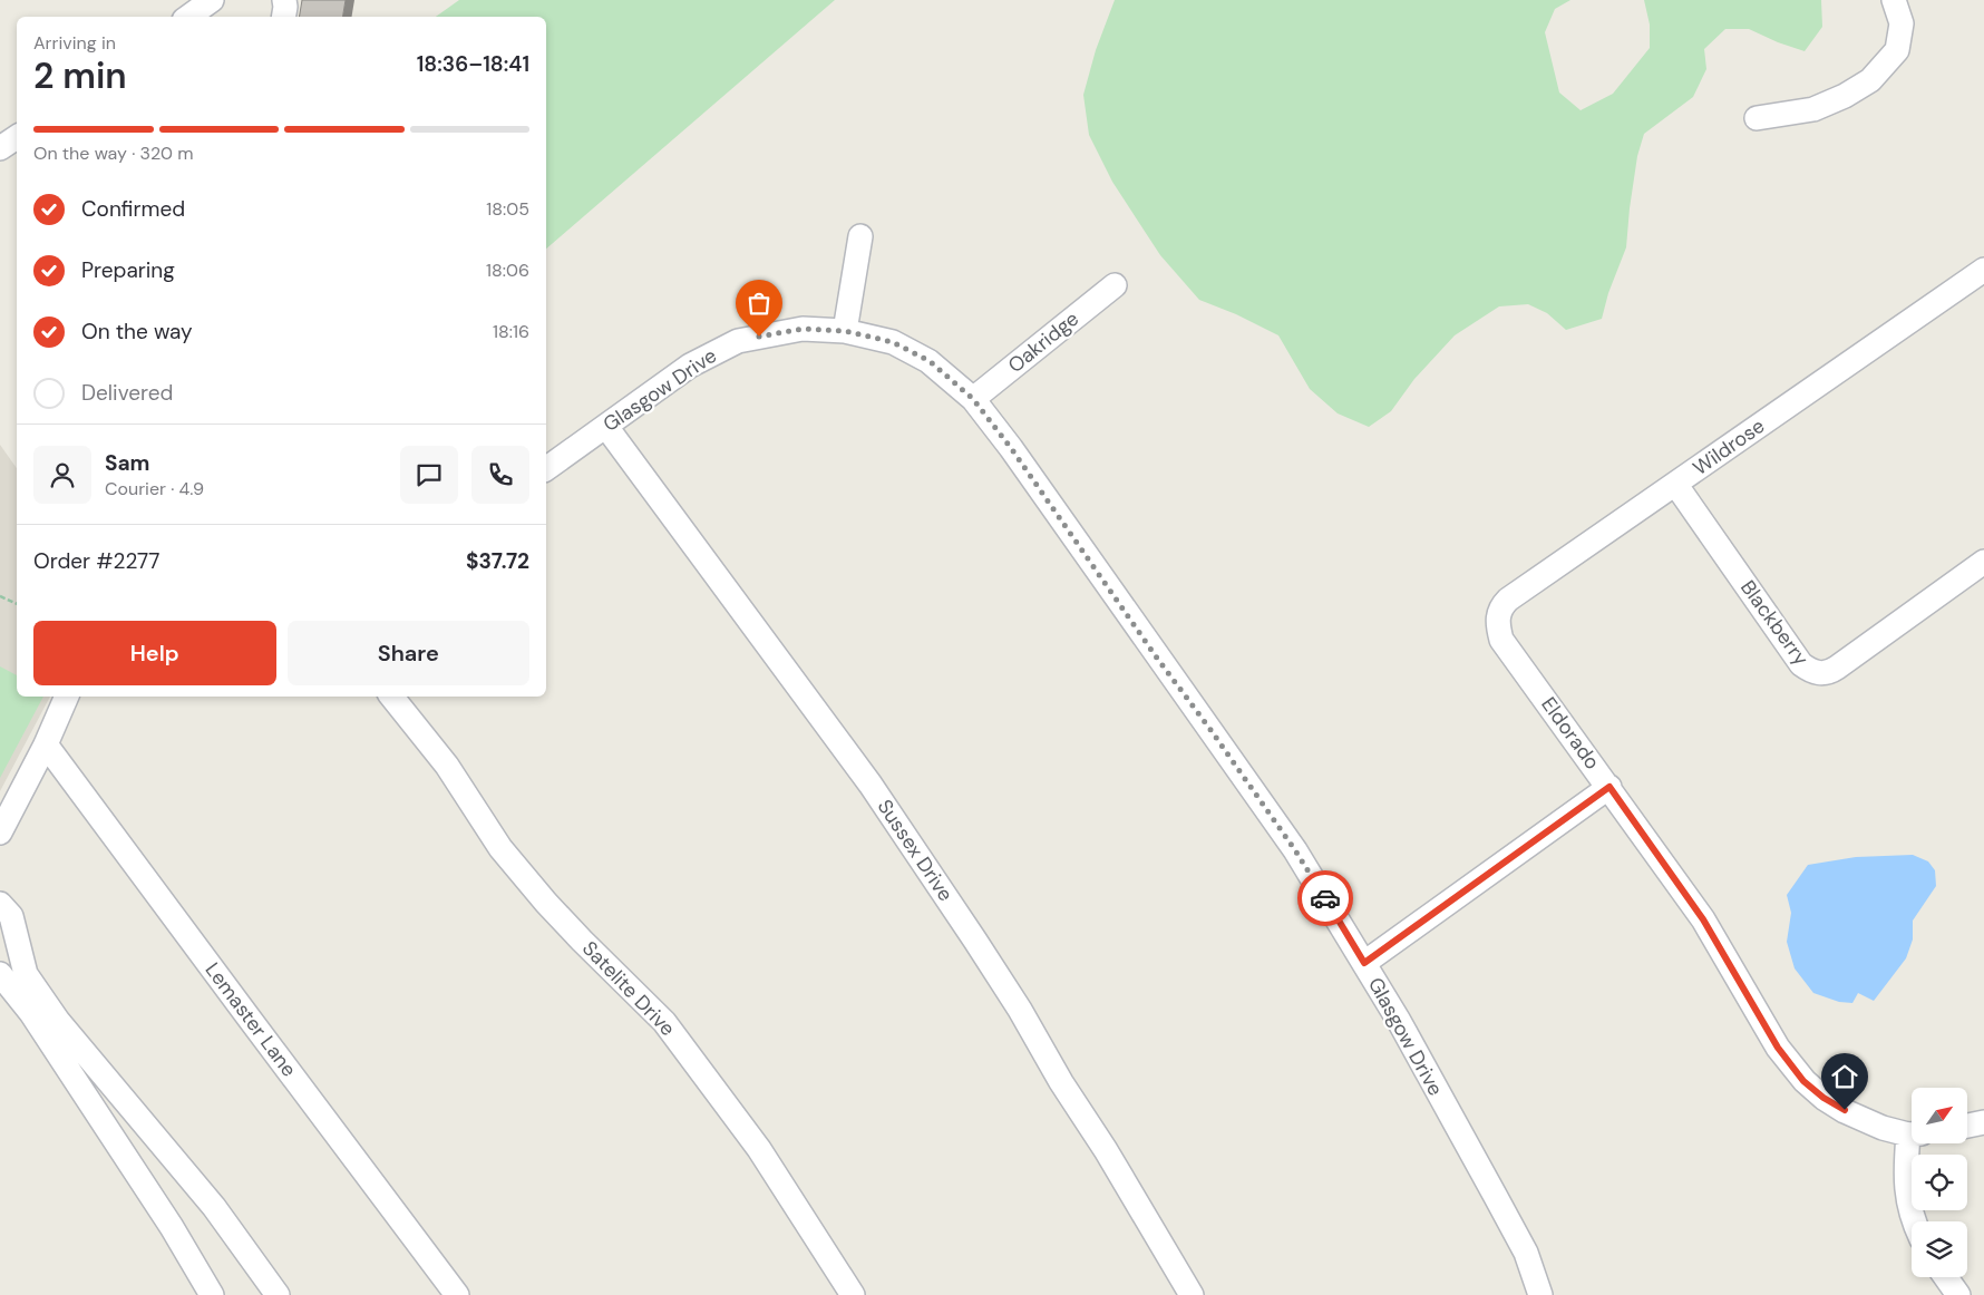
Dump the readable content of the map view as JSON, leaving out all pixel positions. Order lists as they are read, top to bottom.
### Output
{
  "streets": {
    "street": [
      "Oakridge",
      "Glasgow Drive",
      "Wildrose",
      "Blackberry",
      "Eldorado",
      "Sussex Drive",
      "Satelite Drive",
      "Lemaster Lane"
    ]
  },
  "crossings": [
    ["Oakridge", "Glasgow Drive"],
    ["Glasgow Drive", "Sussex Drive"],
    ["Wildrose", "Blackberry"],
    ["Wildrose", "Eldorado"]
  ],
  "north": "top right",
  "page": {
    "heading": ["2 min", "Arriving in", "18:36–18:41"],
    "panel": [
      "Sam",
      "Courier · 4.9",
      "Order #2277",
      "$37.72"
    ],
    "bar": "On the way · 320 m",
    "list": [
      ["Confirmed", "18:05"],
      ["Preparing", "18:06"],
      ["On the way", "18:16"],
      "Delivered"
    ],
    "buttons": ["Help", "Share"]
  }
}
